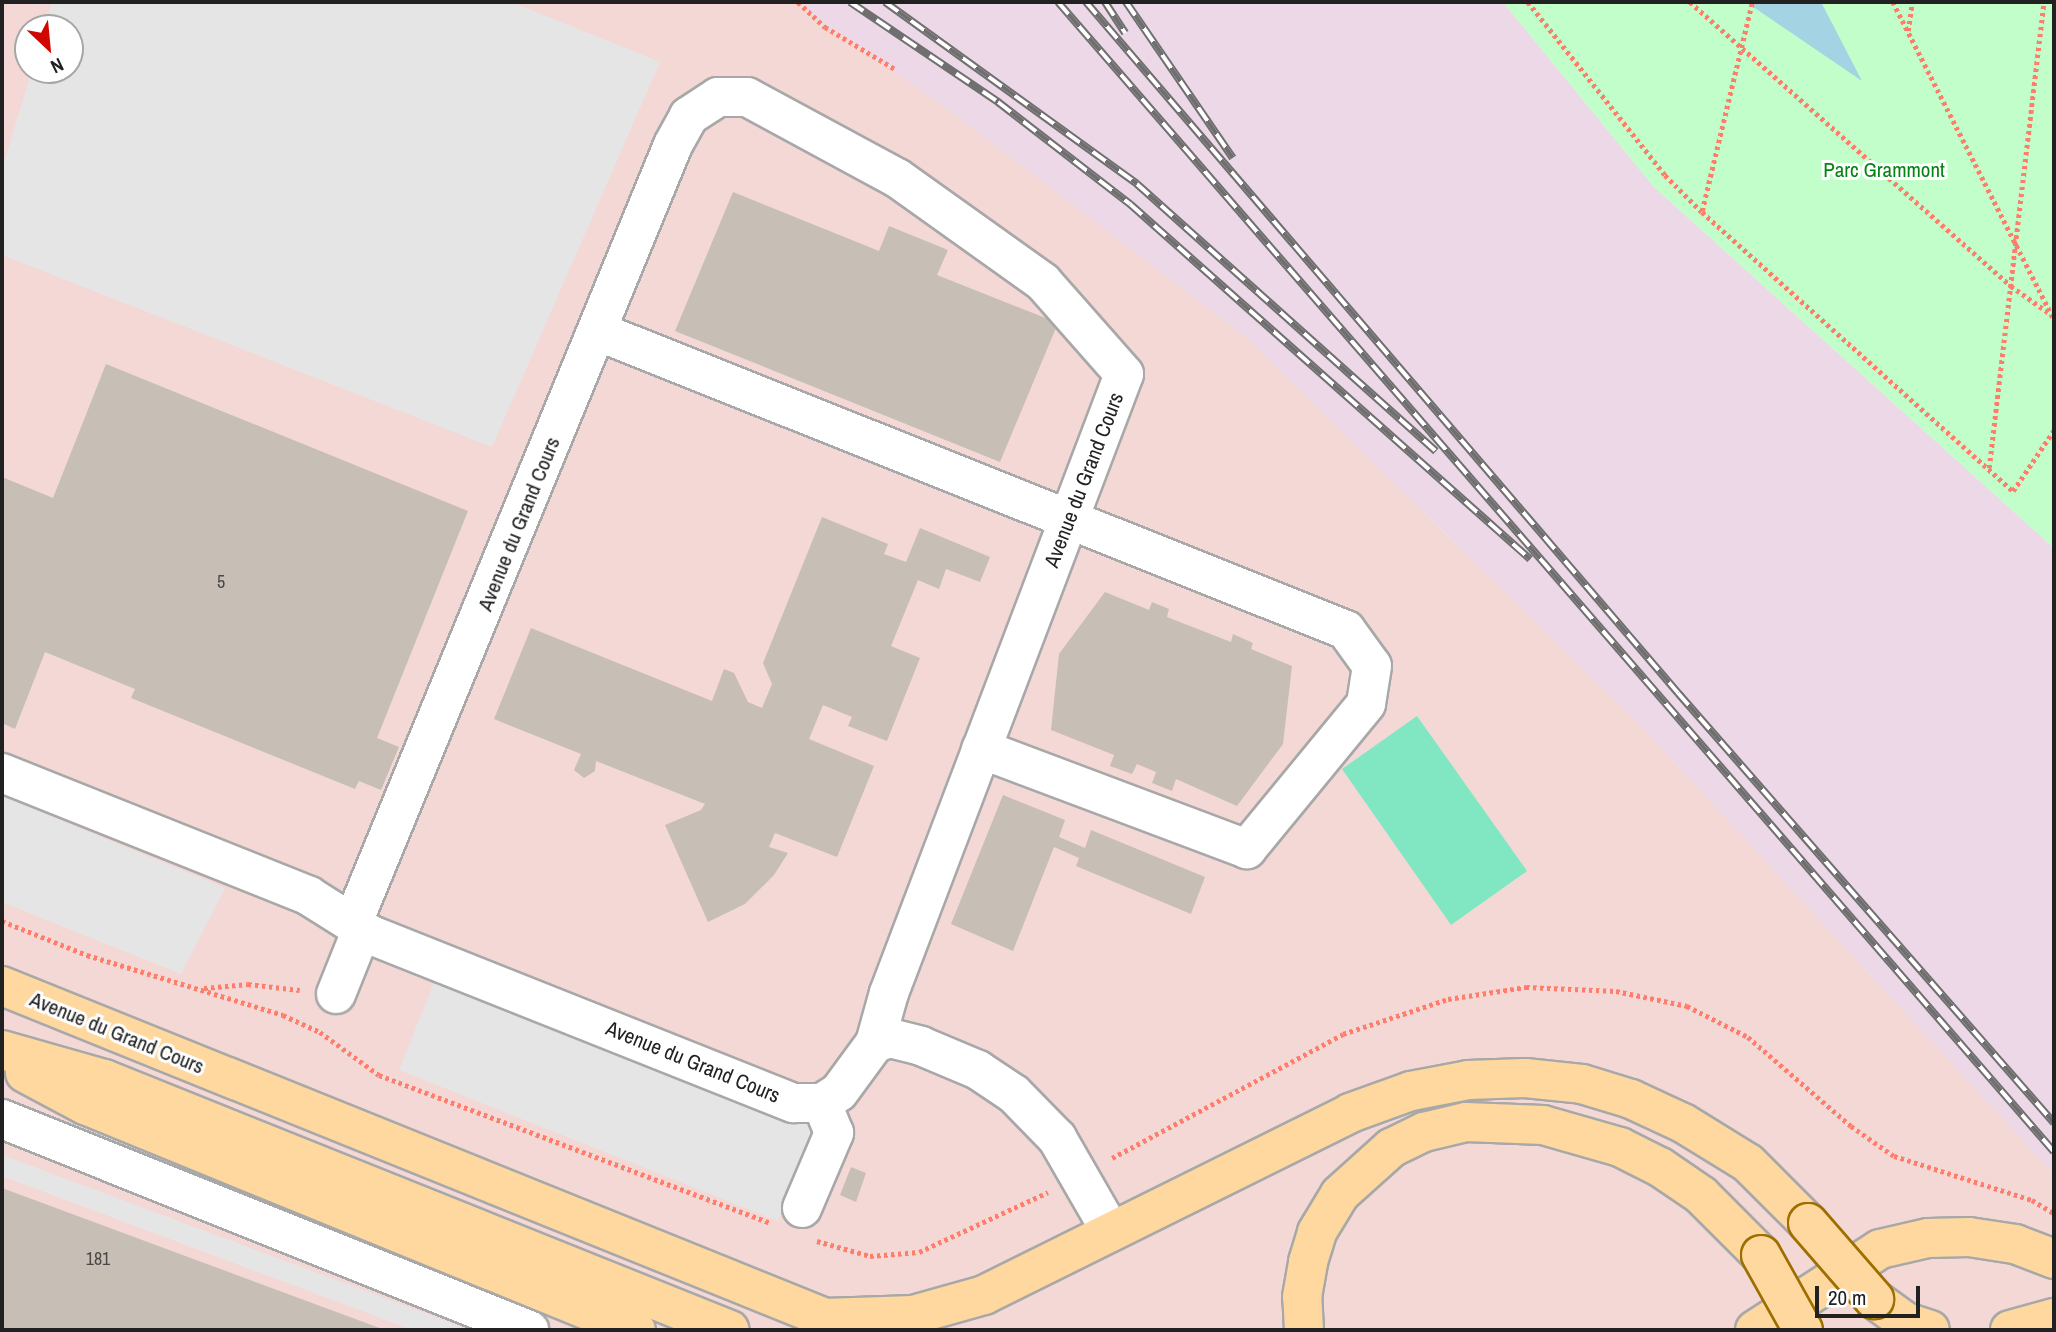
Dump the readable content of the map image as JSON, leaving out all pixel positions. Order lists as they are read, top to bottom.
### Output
{
  "streets": {
    "main road": ["Avenue du Grand Cours"]
  },
  "parks": ["Parc Grammont"],
  "house_numbers": ["5", "181"],
  "scale_bar": "20 m",
  "north": "bottom right"
}
